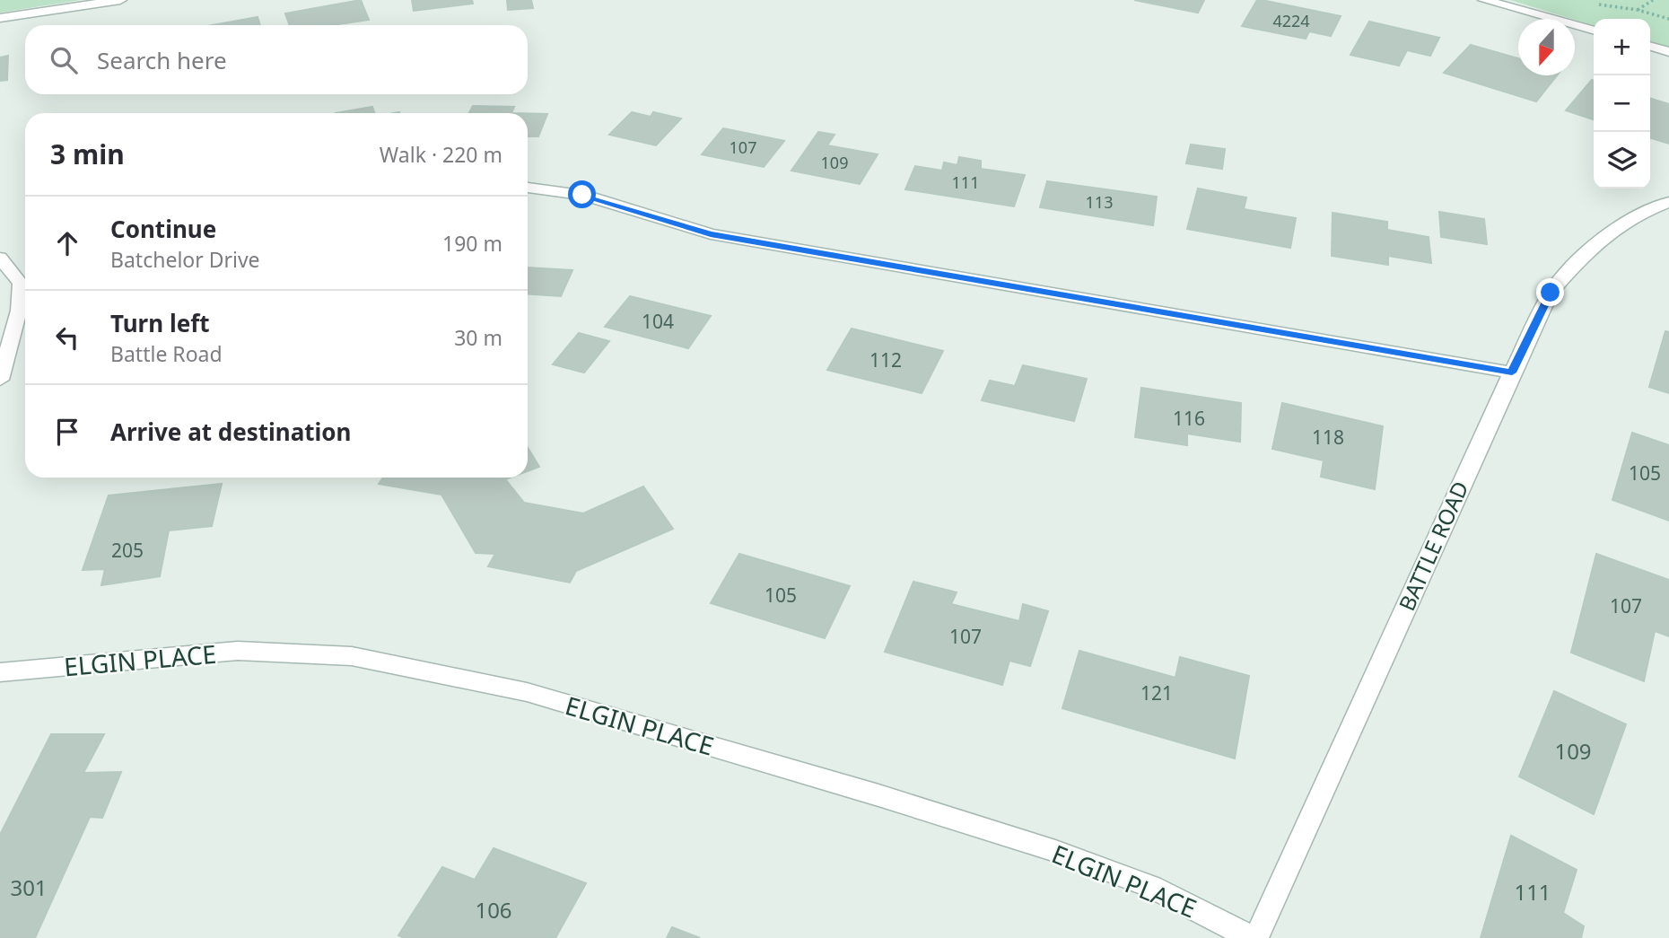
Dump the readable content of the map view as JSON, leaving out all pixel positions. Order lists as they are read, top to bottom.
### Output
{
  "streets": {
    "street": ["BATTLE ROAD", "ELGIN PLACE"]
  },
  "crossings": [
    ["BATTLE ROAD", "ELGIN PLACE"]
  ],
  "house_numbers": [
    "4224",
    "107",
    "109",
    "111",
    "113",
    "104",
    "112",
    "116",
    "118",
    "105",
    "205",
    "105",
    "107",
    "107",
    "121",
    "109",
    "301",
    "111",
    "106"
  ],
  "north": "bottom",
  "page": {
    "map_buttons": ["+", "−"],
    "search": "Search here",
    "heading": ["3 min", "Walk · 220 m"],
    "list": [
      ["Continue", "Batchelor Drive", "190 m"],
      ["Turn left", "Battle Road", "30 m"],
      "Arrive at destination"
    ]
  }
}
